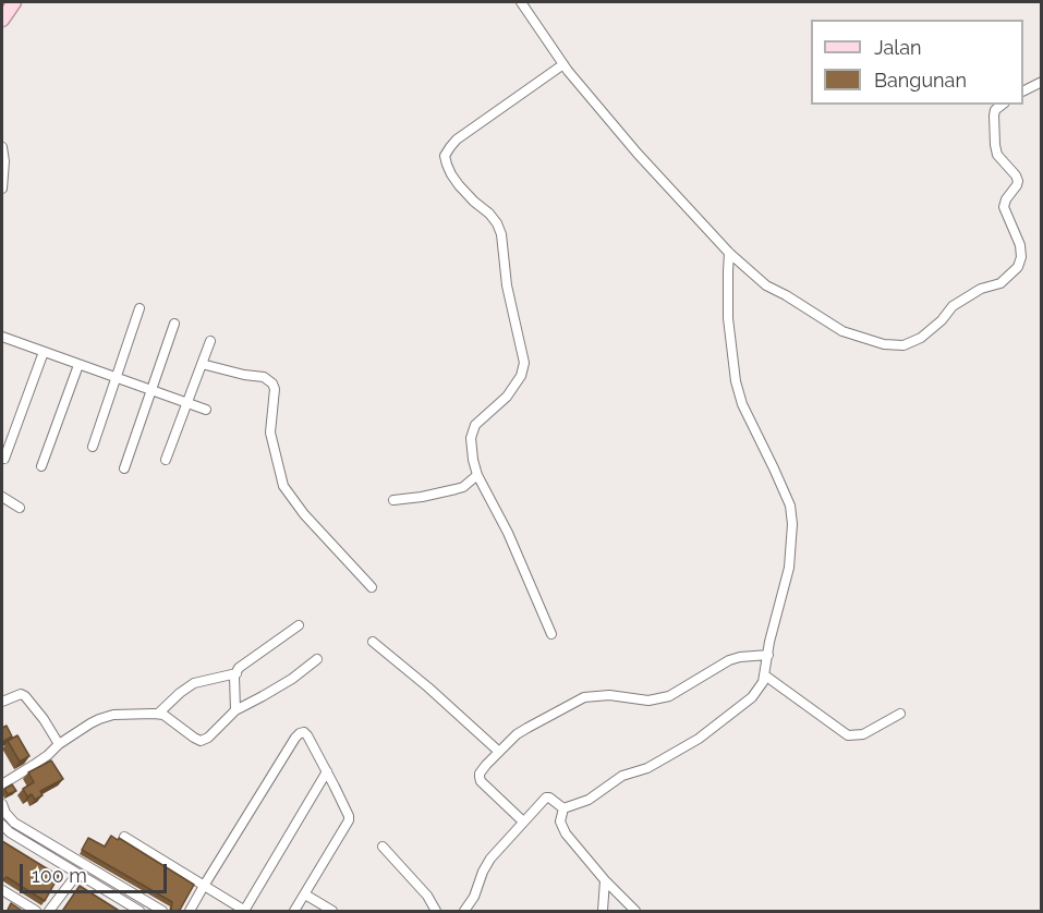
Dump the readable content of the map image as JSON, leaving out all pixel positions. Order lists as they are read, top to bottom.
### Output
{
  "legend": ["Jalan", "Bangunan"],
  "scale_bar": "100 m"
}
